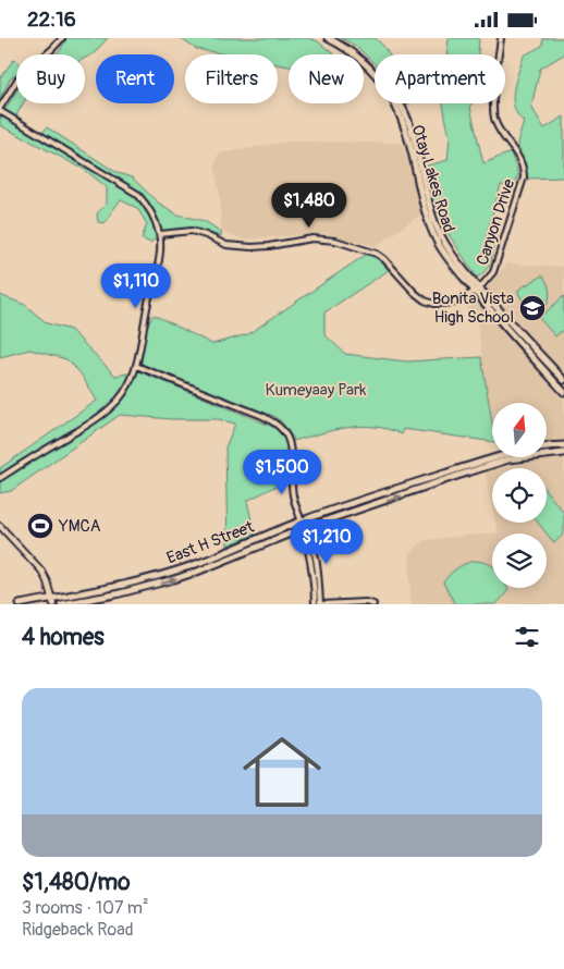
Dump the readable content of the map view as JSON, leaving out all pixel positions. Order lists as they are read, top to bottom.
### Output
{
  "streets": {
    "main road": ["Otay Lakes Road", "East H Street"],
    "street": ["Canyon Drive"]
  },
  "crossings": [
    ["Otay Lakes Road", "Canyon Drive"]
  ],
  "parks": ["Kumeyaay Park"],
  "places": {
    "school or university": ["Bonita Vista High School"],
    "sports": ["YMCA"]
  },
  "north": "top",
  "page": {
    "status": "22:16",
    "chip": [
      "Buy",
      "Rent",
      "Filters",
      "New",
      "Apartment"
    ],
    "price": [
      "$1,480",
      "$1,110",
      "$1,500",
      "$1,210"
    ],
    "heading": "4 homes",
    "list": [
      {
        "name": "$1,480/mo",
        "note": "3 rooms · 107 m² · Ridgeback Road"
      }
    ]
  }
}
